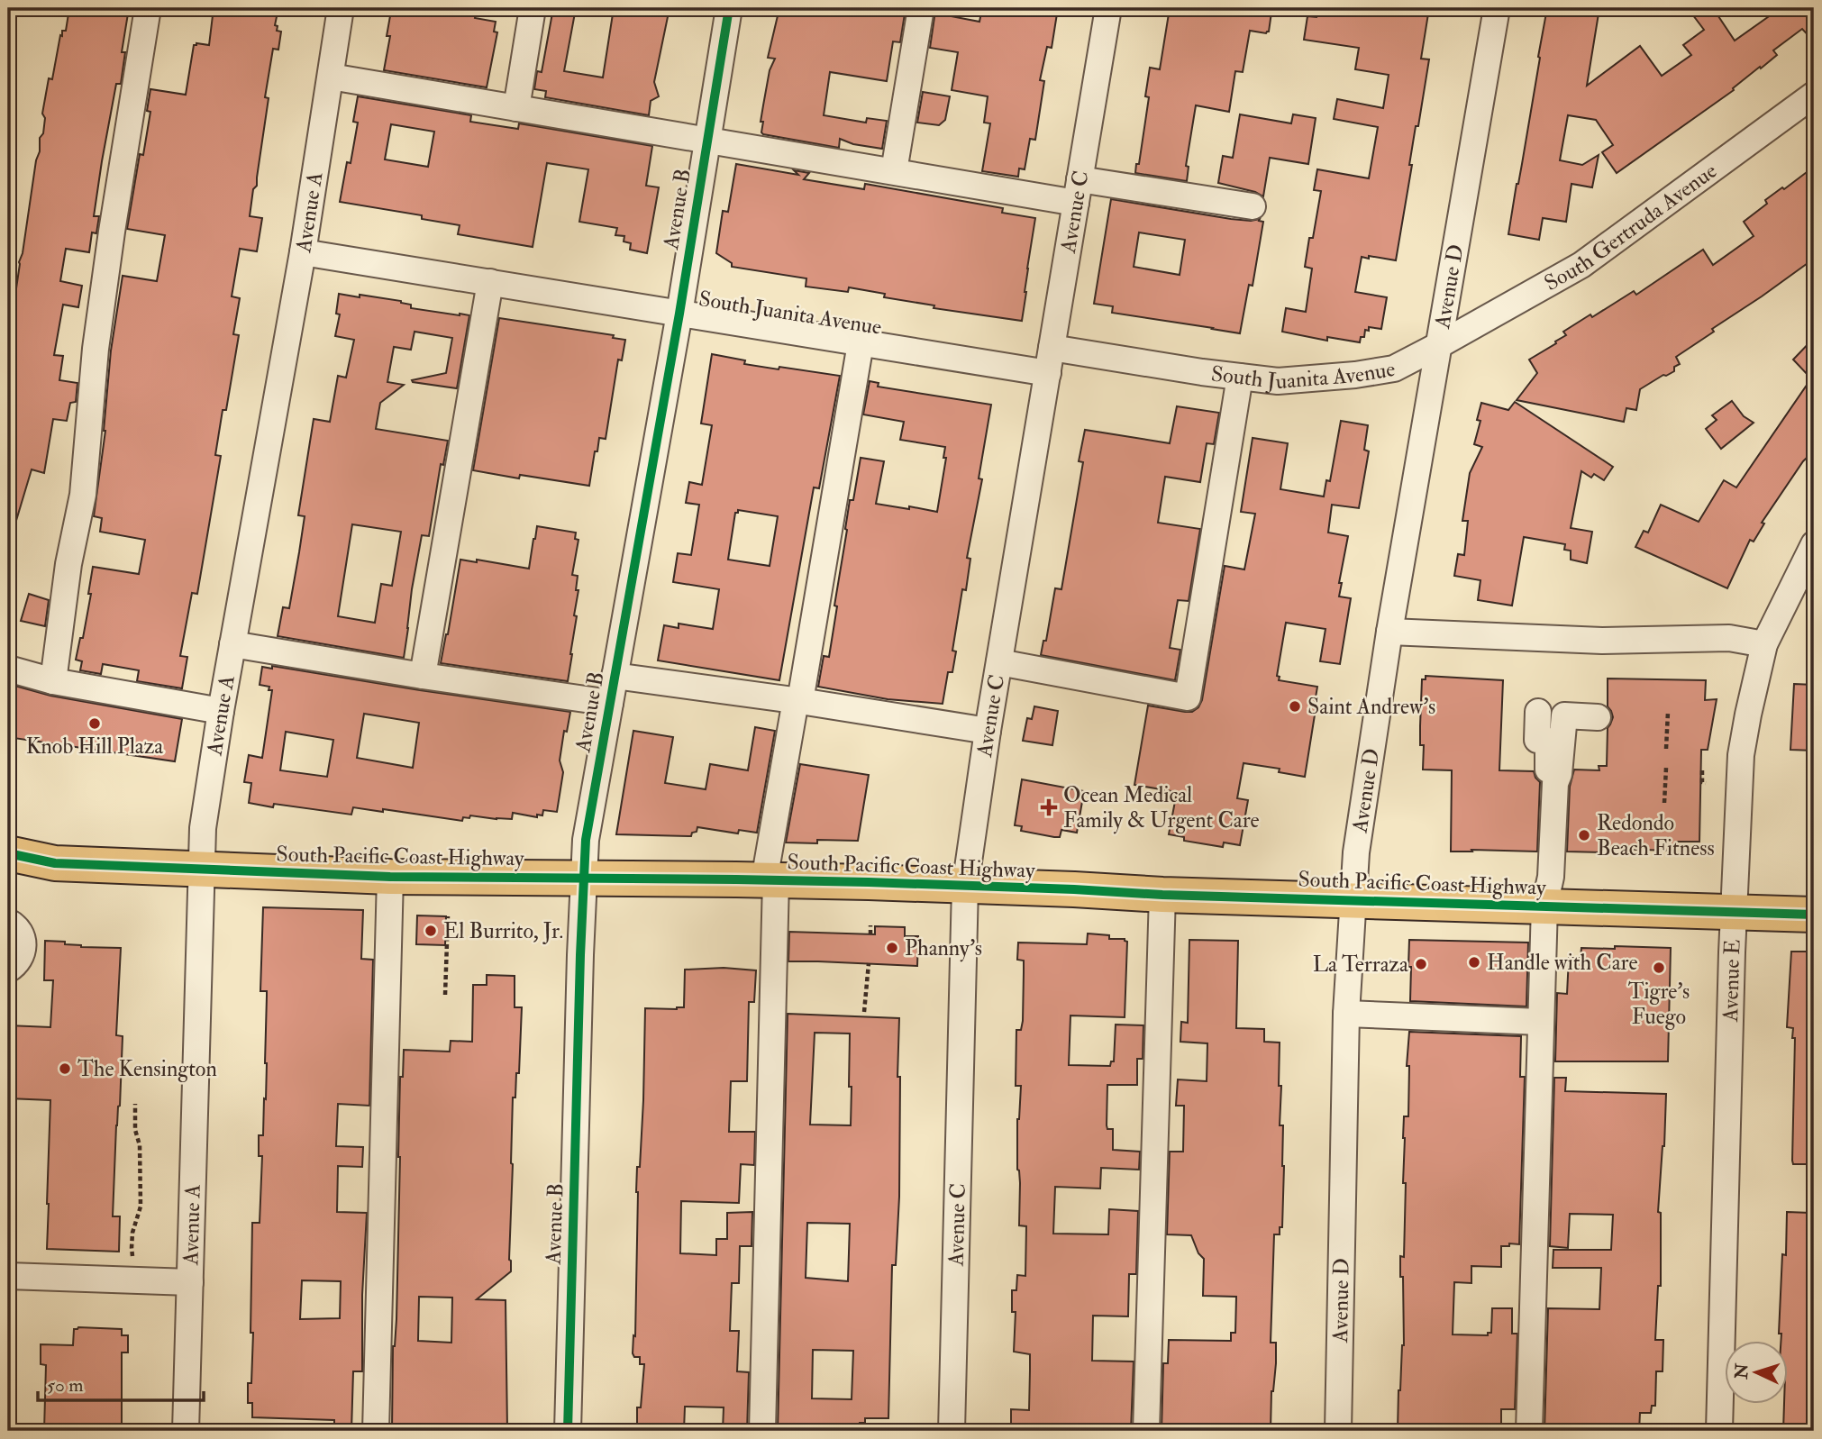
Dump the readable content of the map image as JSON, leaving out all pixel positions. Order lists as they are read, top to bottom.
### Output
{
  "streets": {
    "highway": ["South Pacific Coast Highway"],
    "street": [
      "Avenue B",
      "Avenue A",
      "Avenue C",
      "South Gertruda Avenue",
      "Avenue D",
      "South Juanita Avenue",
      "Avenue E"
    ]
  },
  "crossings": [
    ["Avenue B", "South Juanita Avenue"],
    ["Avenue B", "South Pacific Coast Highway"],
    ["Avenue A", "South Juanita Avenue"],
    ["Avenue A", "South Pacific Coast Highway"],
    ["Avenue C", "South Juanita Avenue"],
    ["Avenue C", "South Pacific Coast Highway"],
    ["South Gertruda Avenue", "Avenue D"],
    ["South Gertruda Avenue", "South Juanita Avenue"],
    ["Avenue D", "South Juanita Avenue"],
    ["Avenue D", "South Pacific Coast Highway"],
    ["South Pacific Coast Highway", "Avenue E"]
  ],
  "places": {
    "other": [
      "Saint Andrew's",
      "Knob Hill Plaza",
      "Redondo Beach Fitness",
      "El Burrito, Jr.",
      "Phanny's",
      "Handle with Care",
      "La Terraza",
      "Tigre's Fuego",
      "The Kensington"
    ],
    "health": ["Ocean Medical Family & Urgent Care"]
  },
  "scale_bar": "50 m",
  "north": "left"
}
